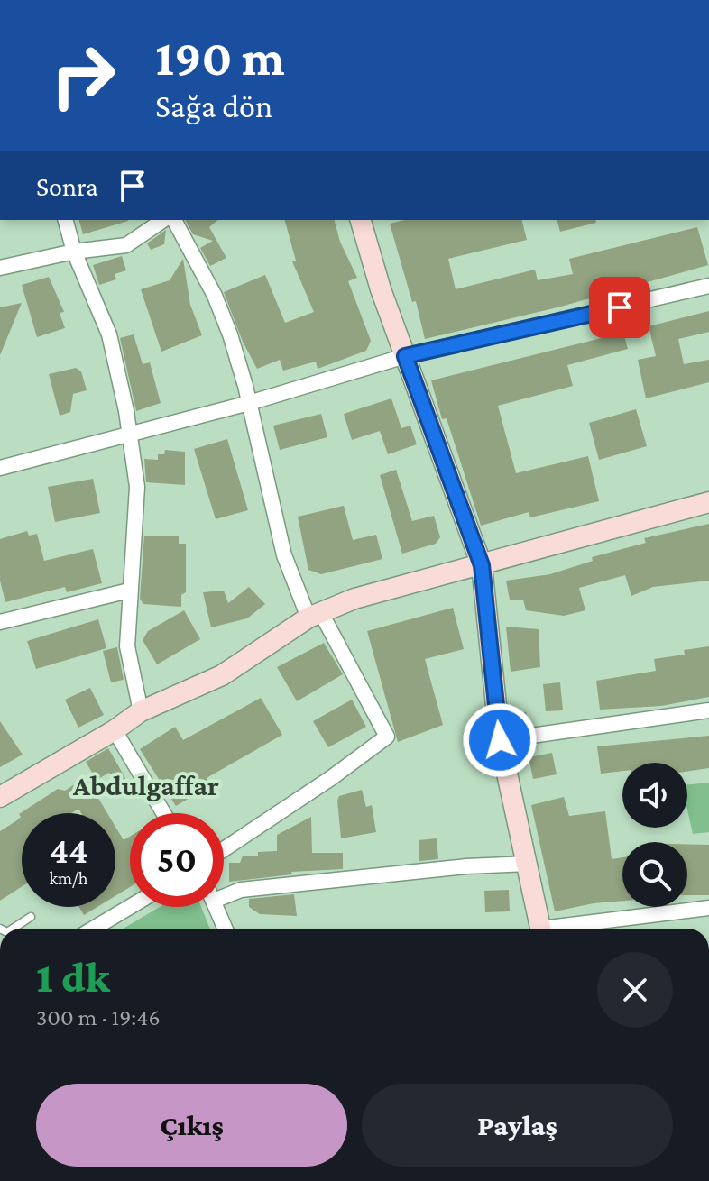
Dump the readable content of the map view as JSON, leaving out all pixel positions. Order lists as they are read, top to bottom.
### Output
{
  "districts": ["Abdulgaffar"],
  "page": {
    "turn": ["190 m", "Sağa dön"],
    "then": "Sonra",
    "speed": "44 km/h",
    "limit": "50",
    "heading": ["1 dk", "300 m · 19:46"],
    "buttons": ["Çıkış", "Paylaş"]
  }
}
